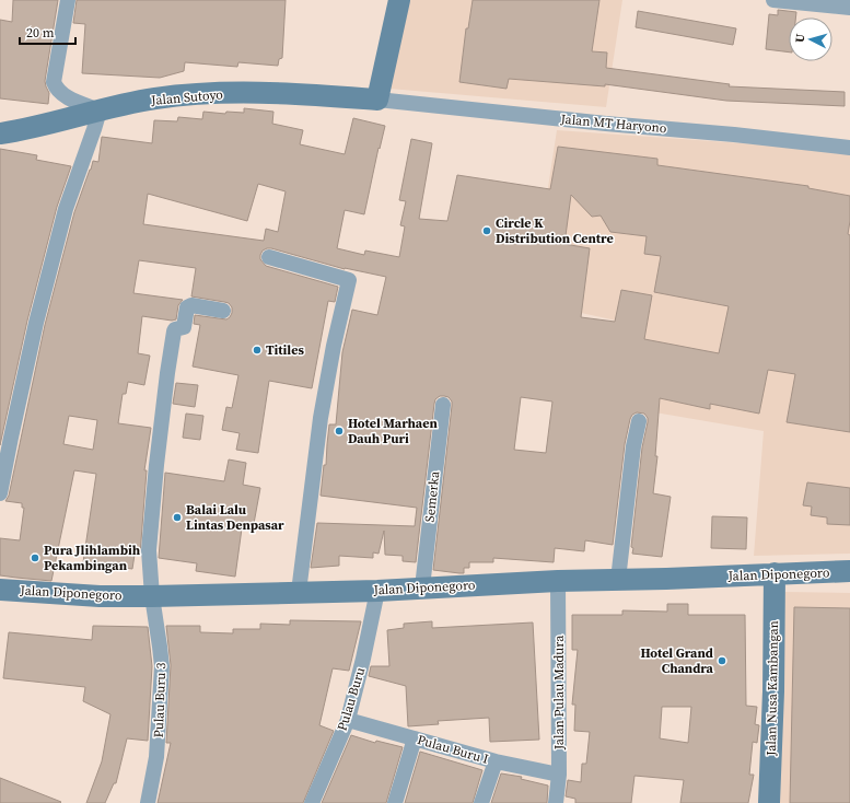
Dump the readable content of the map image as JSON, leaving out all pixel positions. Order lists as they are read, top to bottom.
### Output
{
  "streets": {
    "main road": ["Jalan Sutoyo", "Jalan Diponegoro", "Jalan Nusa Kambangan"],
    "street": [
      "Jalan MT Haryono",
      "Semerka",
      "Jalan Pulau Madura",
      "Pulau Buru",
      "Pulau Buru 3",
      "Pulau Buru I"
    ]
  },
  "crossings": [
    ["Jalan Sutoyo", "Jalan MT Haryono"],
    ["Semerka", "Jalan Diponegoro"],
    ["Jalan Diponegoro", "Jalan Nusa Kambangan"],
    ["Jalan Diponegoro", "Jalan Pulau Madura"],
    ["Jalan Diponegoro", "Pulau Buru"],
    ["Jalan Diponegoro", "Pulau Buru 3"],
    ["Jalan Pulau Madura", "Pulau Buru I"],
    ["Pulau Buru", "Pulau Buru I"]
  ],
  "places": [
    "Circle K Distribution Centre",
    "Titiles",
    "Hotel Marhaen Dauh Puri",
    "Balai Lalu Lintas Denpasar",
    "Pura Jlihlambih Pekambingan",
    "Hotel Grand Chandra"
  ],
  "scale_bar": "20 m",
  "north": "left"
}
